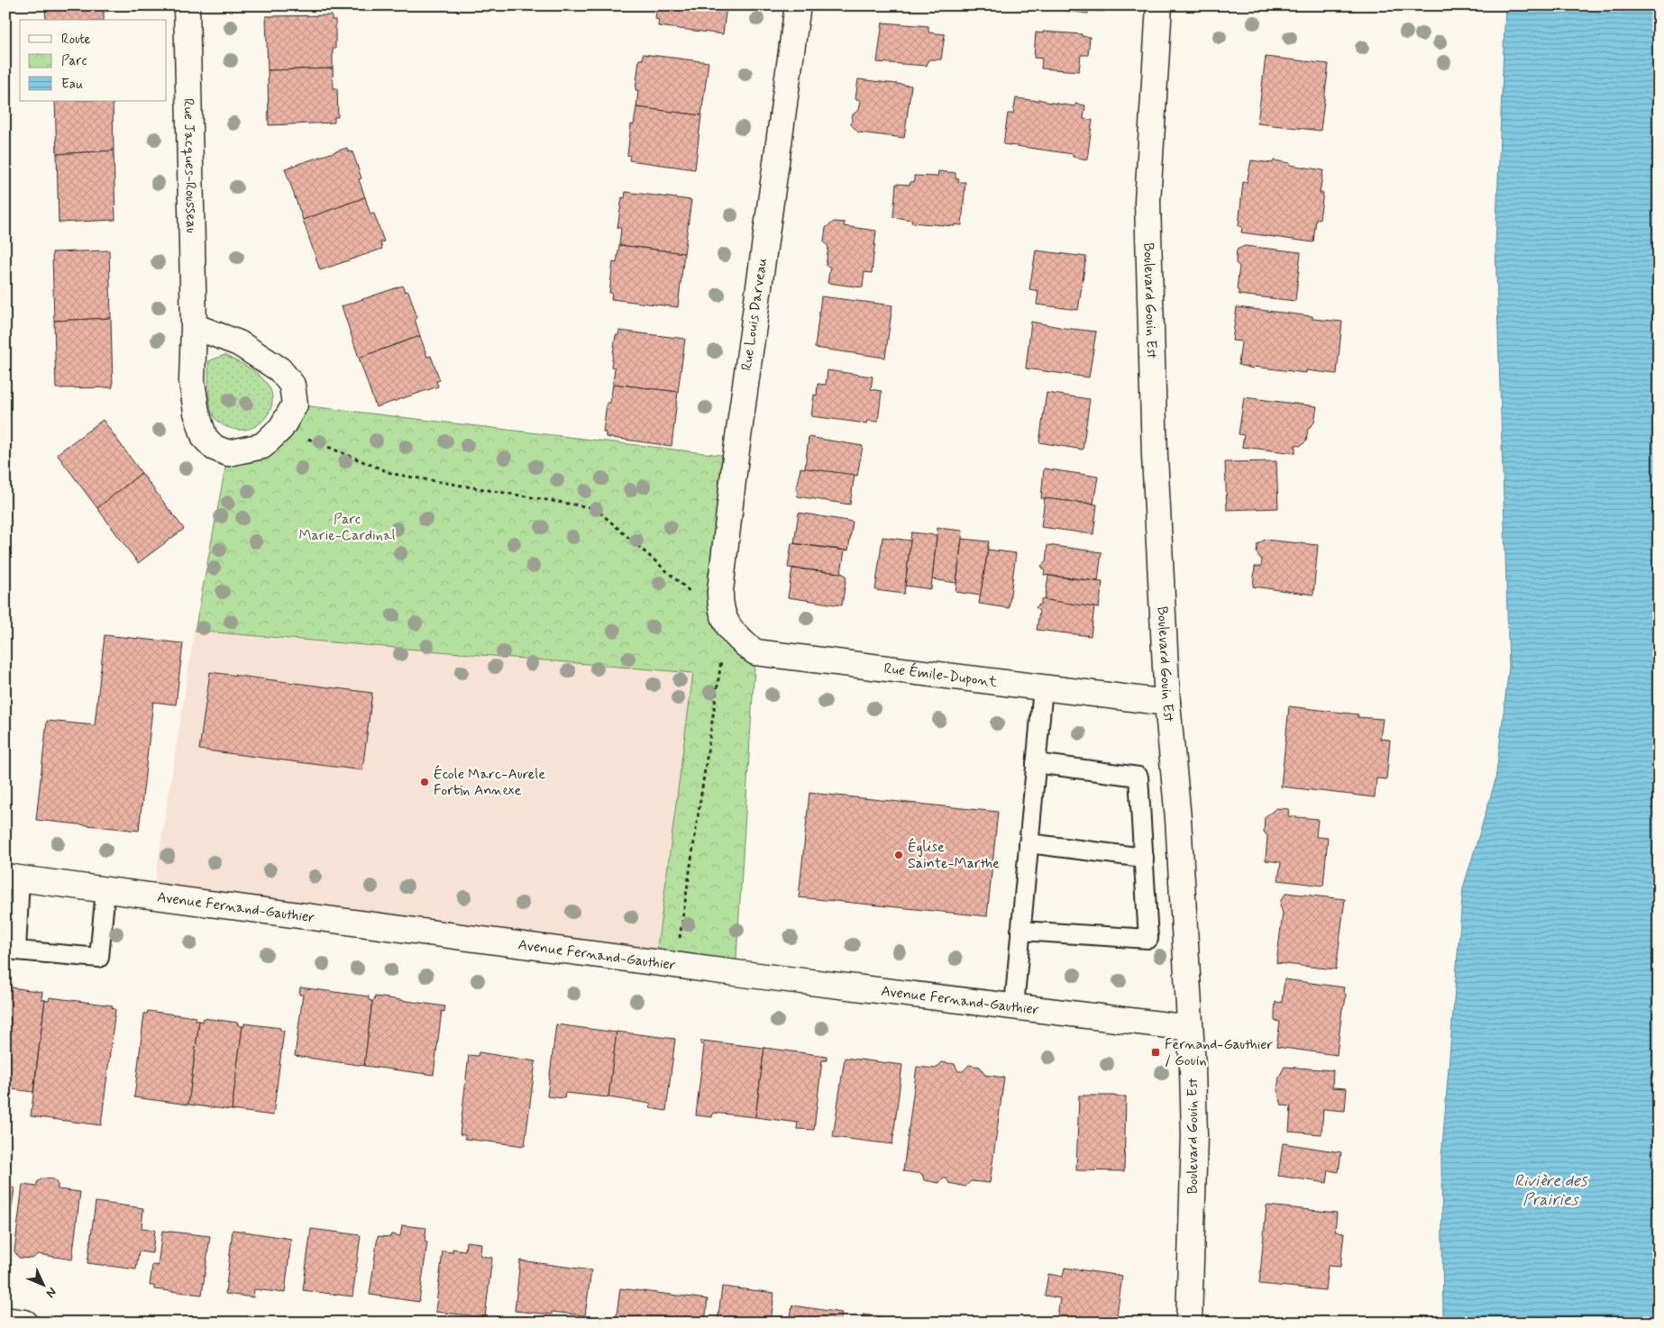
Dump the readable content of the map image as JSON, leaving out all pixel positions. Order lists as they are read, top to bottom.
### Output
{
  "streets": {
    "street": [
      "Rue Jacques-Rousseau",
      "Boulevard Gouin Est",
      "Rue Louis Darveau",
      "Rue Émile-Dupont",
      "Avenue Fernand-Gauthier"
    ]
  },
  "crossings": [
    ["Boulevard Gouin Est", "Rue Émile-Dupont"],
    ["Boulevard Gouin Est", "Avenue Fernand-Gauthier"],
    ["Rue Louis Darveau", "Rue Émile-Dupont"]
  ],
  "water": ["Rivière des Prairies"],
  "parks": ["Parc Marie-Cardinal"],
  "places": {
    "other": ["École Marc-Aurele Fortin Annexe", "Église Sainte-Marthe"],
    "transit": ["Fernand-Gauthier / Gouin"]
  },
  "legend": ["Route", "Parc", "Eau"],
  "north": "bottom right"
}
